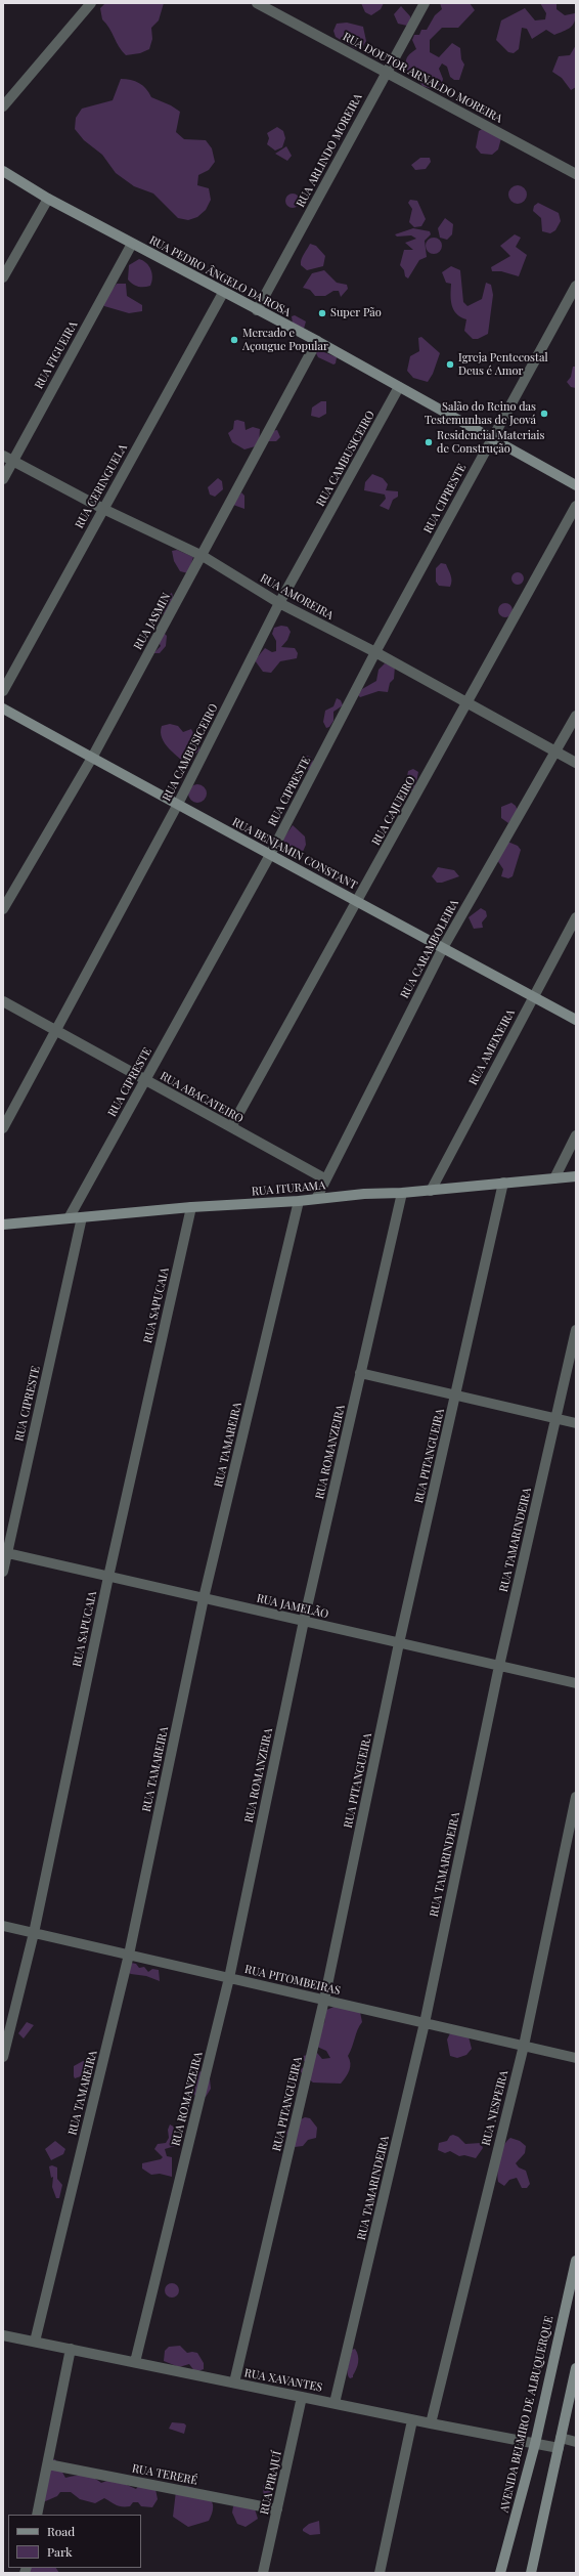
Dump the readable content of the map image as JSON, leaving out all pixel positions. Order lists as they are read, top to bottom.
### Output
{
  "streets": {
    "street": [
      "RUA DOUTOR ARNALDO MOREIRA",
      "RUA ARLINDO MOREIRA",
      "RUA PEDRO ÂNGELO DA ROSA",
      "RUA FIGUEIRA",
      "RUA CAMBUSICEIRO",
      "RUA CERINGUELA",
      "RUA CIPRESTE",
      "RUA AMOREIRA",
      "RUA JASMIN",
      "RUA CAJUEIRO",
      "RUA BENJAMIN CONSTANT",
      "RUA CARAMBOLEIRA",
      "RUA AMEIXEIRA",
      "RUA ABACATEIRO",
      "RUA ITURAMA",
      "RUA SAPUCAIA",
      "RUA TAMAREIRA",
      "RUA ROMANZEIRA",
      "RUA PITANGUEIRA",
      "RUA TAMARINDEIRA",
      "RUA JAMELÃO",
      "RUA PITOMBEIRAS",
      "RUA NESPEIRA",
      "RUA XAVANTES",
      "AVENIDA BELMIRO DE ALBUQUERQUE",
      "RUA TERERÉ",
      "RUA PIRAJUÍ"
    ]
  },
  "crossings": [
    ["RUA DOUTOR ARNALDO MOREIRA", "RUA ARLINDO MOREIRA"],
    ["RUA ARLINDO MOREIRA", "RUA PEDRO ÂNGELO DA ROSA"],
    ["RUA PEDRO ÂNGELO DA ROSA", "RUA FIGUEIRA"],
    ["RUA PEDRO ÂNGELO DA ROSA", "RUA CAMBUSICEIRO"],
    ["RUA PEDRO ÂNGELO DA ROSA", "RUA CERINGUELA"],
    ["RUA PEDRO ÂNGELO DA ROSA", "RUA CIPRESTE"],
    ["RUA PEDRO ÂNGELO DA ROSA", "RUA JASMIN"],
    ["RUA FIGUEIRA", "RUA AMOREIRA"],
    ["RUA CAMBUSICEIRO", "RUA AMOREIRA"],
    ["RUA CAMBUSICEIRO", "RUA BENJAMIN CONSTANT"],
    ["RUA CAMBUSICEIRO", "RUA ABACATEIRO"],
    ["RUA CERINGUELA", "RUA AMOREIRA"],
    ["RUA CIPRESTE", "RUA AMOREIRA"],
    ["RUA CIPRESTE", "RUA BENJAMIN CONSTANT"],
    ["RUA CIPRESTE", "RUA ABACATEIRO"],
    ["RUA CIPRESTE", "RUA ITURAMA"],
    ["RUA CIPRESTE", "RUA JAMELÃO"],
    ["RUA AMOREIRA", "RUA JASMIN"],
    ["RUA AMOREIRA", "RUA CAJUEIRO"],
    ["RUA AMOREIRA", "RUA CARAMBOLEIRA"],
    ["RUA JASMIN", "RUA BENJAMIN CONSTANT"],
    ["RUA CAJUEIRO", "RUA BENJAMIN CONSTANT"],
    ["RUA CAJUEIRO", "RUA ABACATEIRO"],
    ["RUA BENJAMIN CONSTANT", "RUA CARAMBOLEIRA"],
    ["RUA BENJAMIN CONSTANT", "RUA AMEIXEIRA"],
    ["RUA CARAMBOLEIRA", "RUA ABACATEIRO"],
    ["RUA CARAMBOLEIRA", "RUA ITURAMA"],
    ["RUA AMEIXEIRA", "RUA ITURAMA"],
    ["RUA ITURAMA", "RUA SAPUCAIA"],
    ["RUA ITURAMA", "RUA TAMAREIRA"],
    ["RUA ITURAMA", "RUA ROMANZEIRA"],
    ["RUA ITURAMA", "RUA PITANGUEIRA"],
    ["RUA SAPUCAIA", "RUA JAMELÃO"],
    ["RUA SAPUCAIA", "RUA PITOMBEIRAS"],
    ["RUA TAMAREIRA", "RUA JAMELÃO"],
    ["RUA TAMAREIRA", "RUA PITOMBEIRAS"],
    ["RUA TAMAREIRA", "RUA XAVANTES"],
    ["RUA ROMANZEIRA", "RUA JAMELÃO"],
    ["RUA ROMANZEIRA", "RUA PITOMBEIRAS"],
    ["RUA ROMANZEIRA", "RUA XAVANTES"],
    ["RUA PITANGUEIRA", "RUA JAMELÃO"],
    ["RUA PITANGUEIRA", "RUA PITOMBEIRAS"],
    ["RUA PITANGUEIRA", "RUA XAVANTES"],
    ["RUA TAMARINDEIRA", "RUA JAMELÃO"],
    ["RUA TAMARINDEIRA", "RUA PITOMBEIRAS"],
    ["RUA TAMARINDEIRA", "RUA XAVANTES"],
    ["RUA PITOMBEIRAS", "RUA NESPEIRA"],
    ["RUA NESPEIRA", "RUA XAVANTES"],
    ["RUA XAVANTES", "AVENIDA BELMIRO DE ALBUQUERQUE"],
    ["RUA XAVANTES", "RUA PIRAJUÍ"],
    ["RUA TERERÉ", "RUA PIRAJUÍ"]
  ],
  "places": [
    "Super Pão",
    "Mercado e Açougue Popular",
    "Igreja Pentecostal Deus é Amor",
    "Salão do Reino das Testemunhas de Jeová",
    "Residencial Materiais de Construção"
  ],
  "legend": ["Road", "Park"]
}
